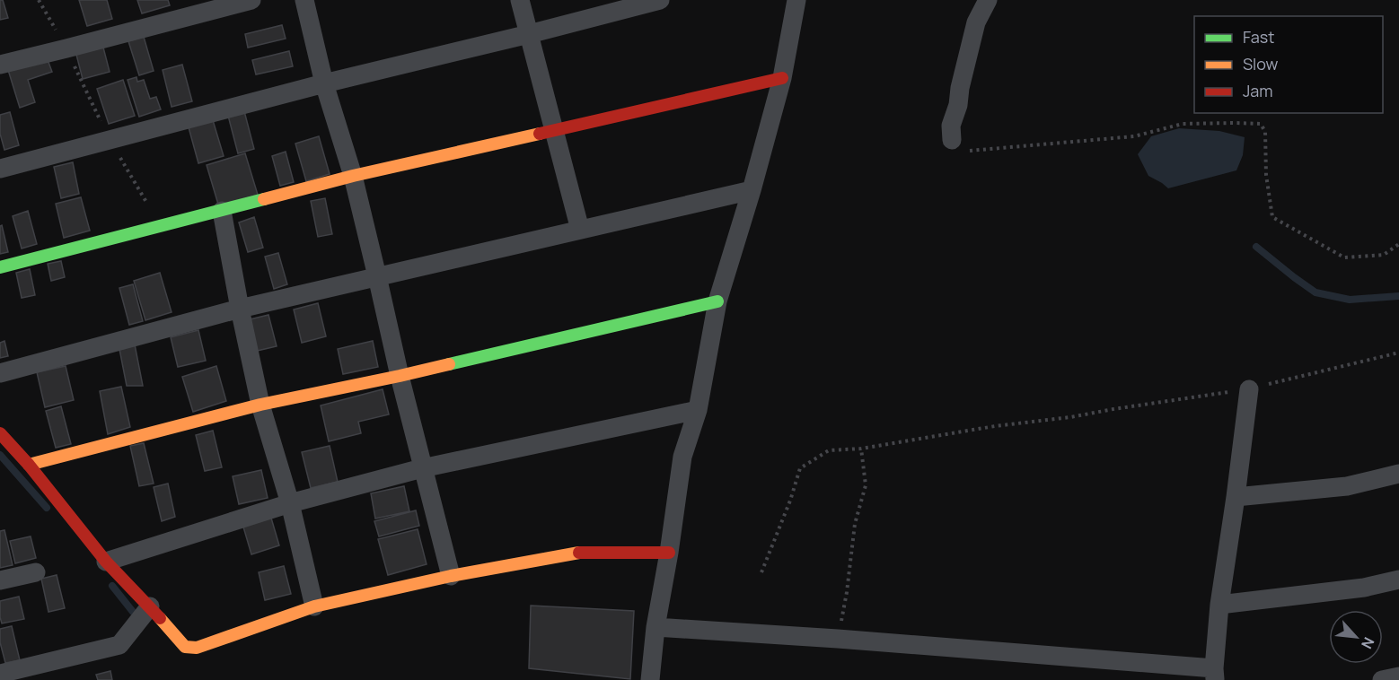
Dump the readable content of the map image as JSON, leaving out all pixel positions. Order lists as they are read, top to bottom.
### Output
{
  "legend": ["Fast", "Slow", "Jam"],
  "north": "bottom right"
}
